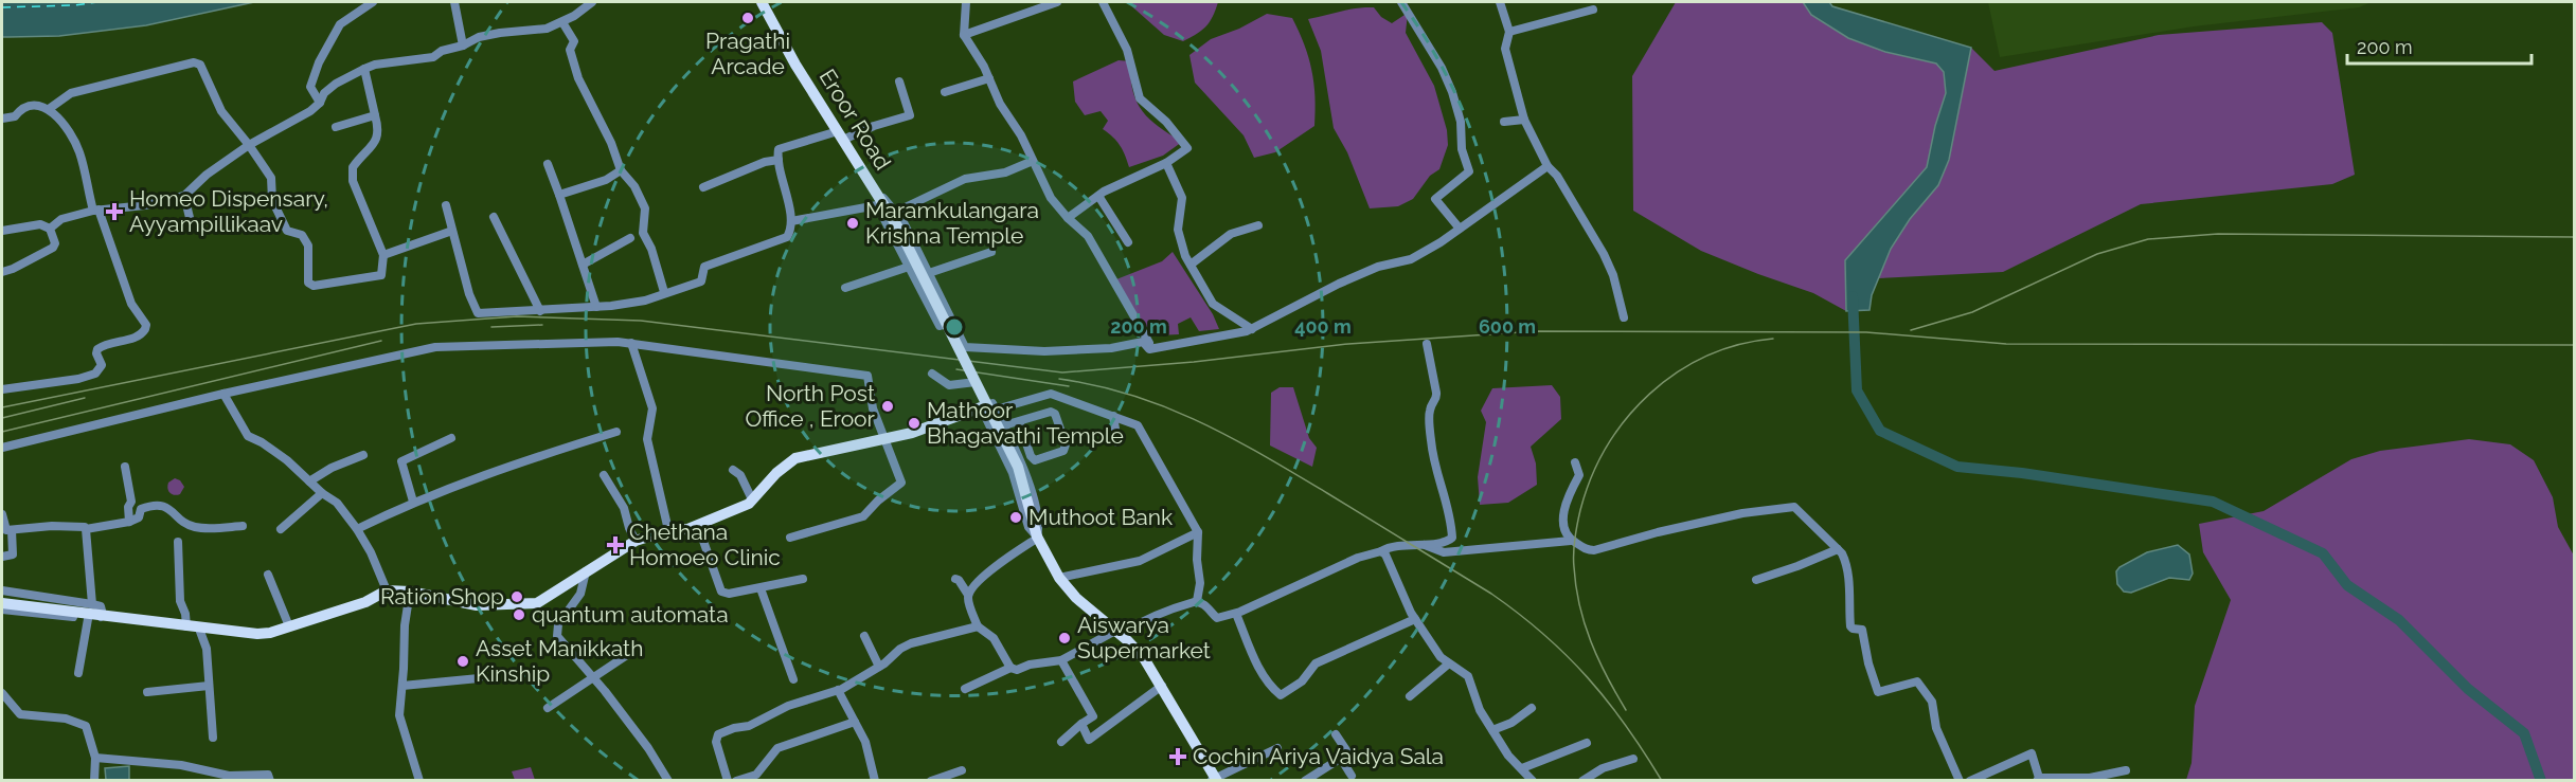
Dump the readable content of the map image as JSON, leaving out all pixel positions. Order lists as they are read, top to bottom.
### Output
{
  "streets": {
    "main road": ["Eroor Road"]
  },
  "places": {
    "other": [
      "Pragathi Arcade",
      "Maramkulangara Krishna Temple",
      "North Post Office , Eroor",
      "Mathoor Bhagavathi Temple",
      "Muthoot Bank",
      "Ration Shop",
      "quantum automata",
      "Aiswarya Supermarket",
      "Asset Manikkath Kinship"
    ],
    "health": ["Homeo Dispensary, Ayyampillikaav", "Chethana Homoeo Clinic", "Cochin Ariya Vaidya Sala"]
  },
  "scale_bar": "200 m",
  "rings": ["200 m", "400 m", "600 m"]
}
